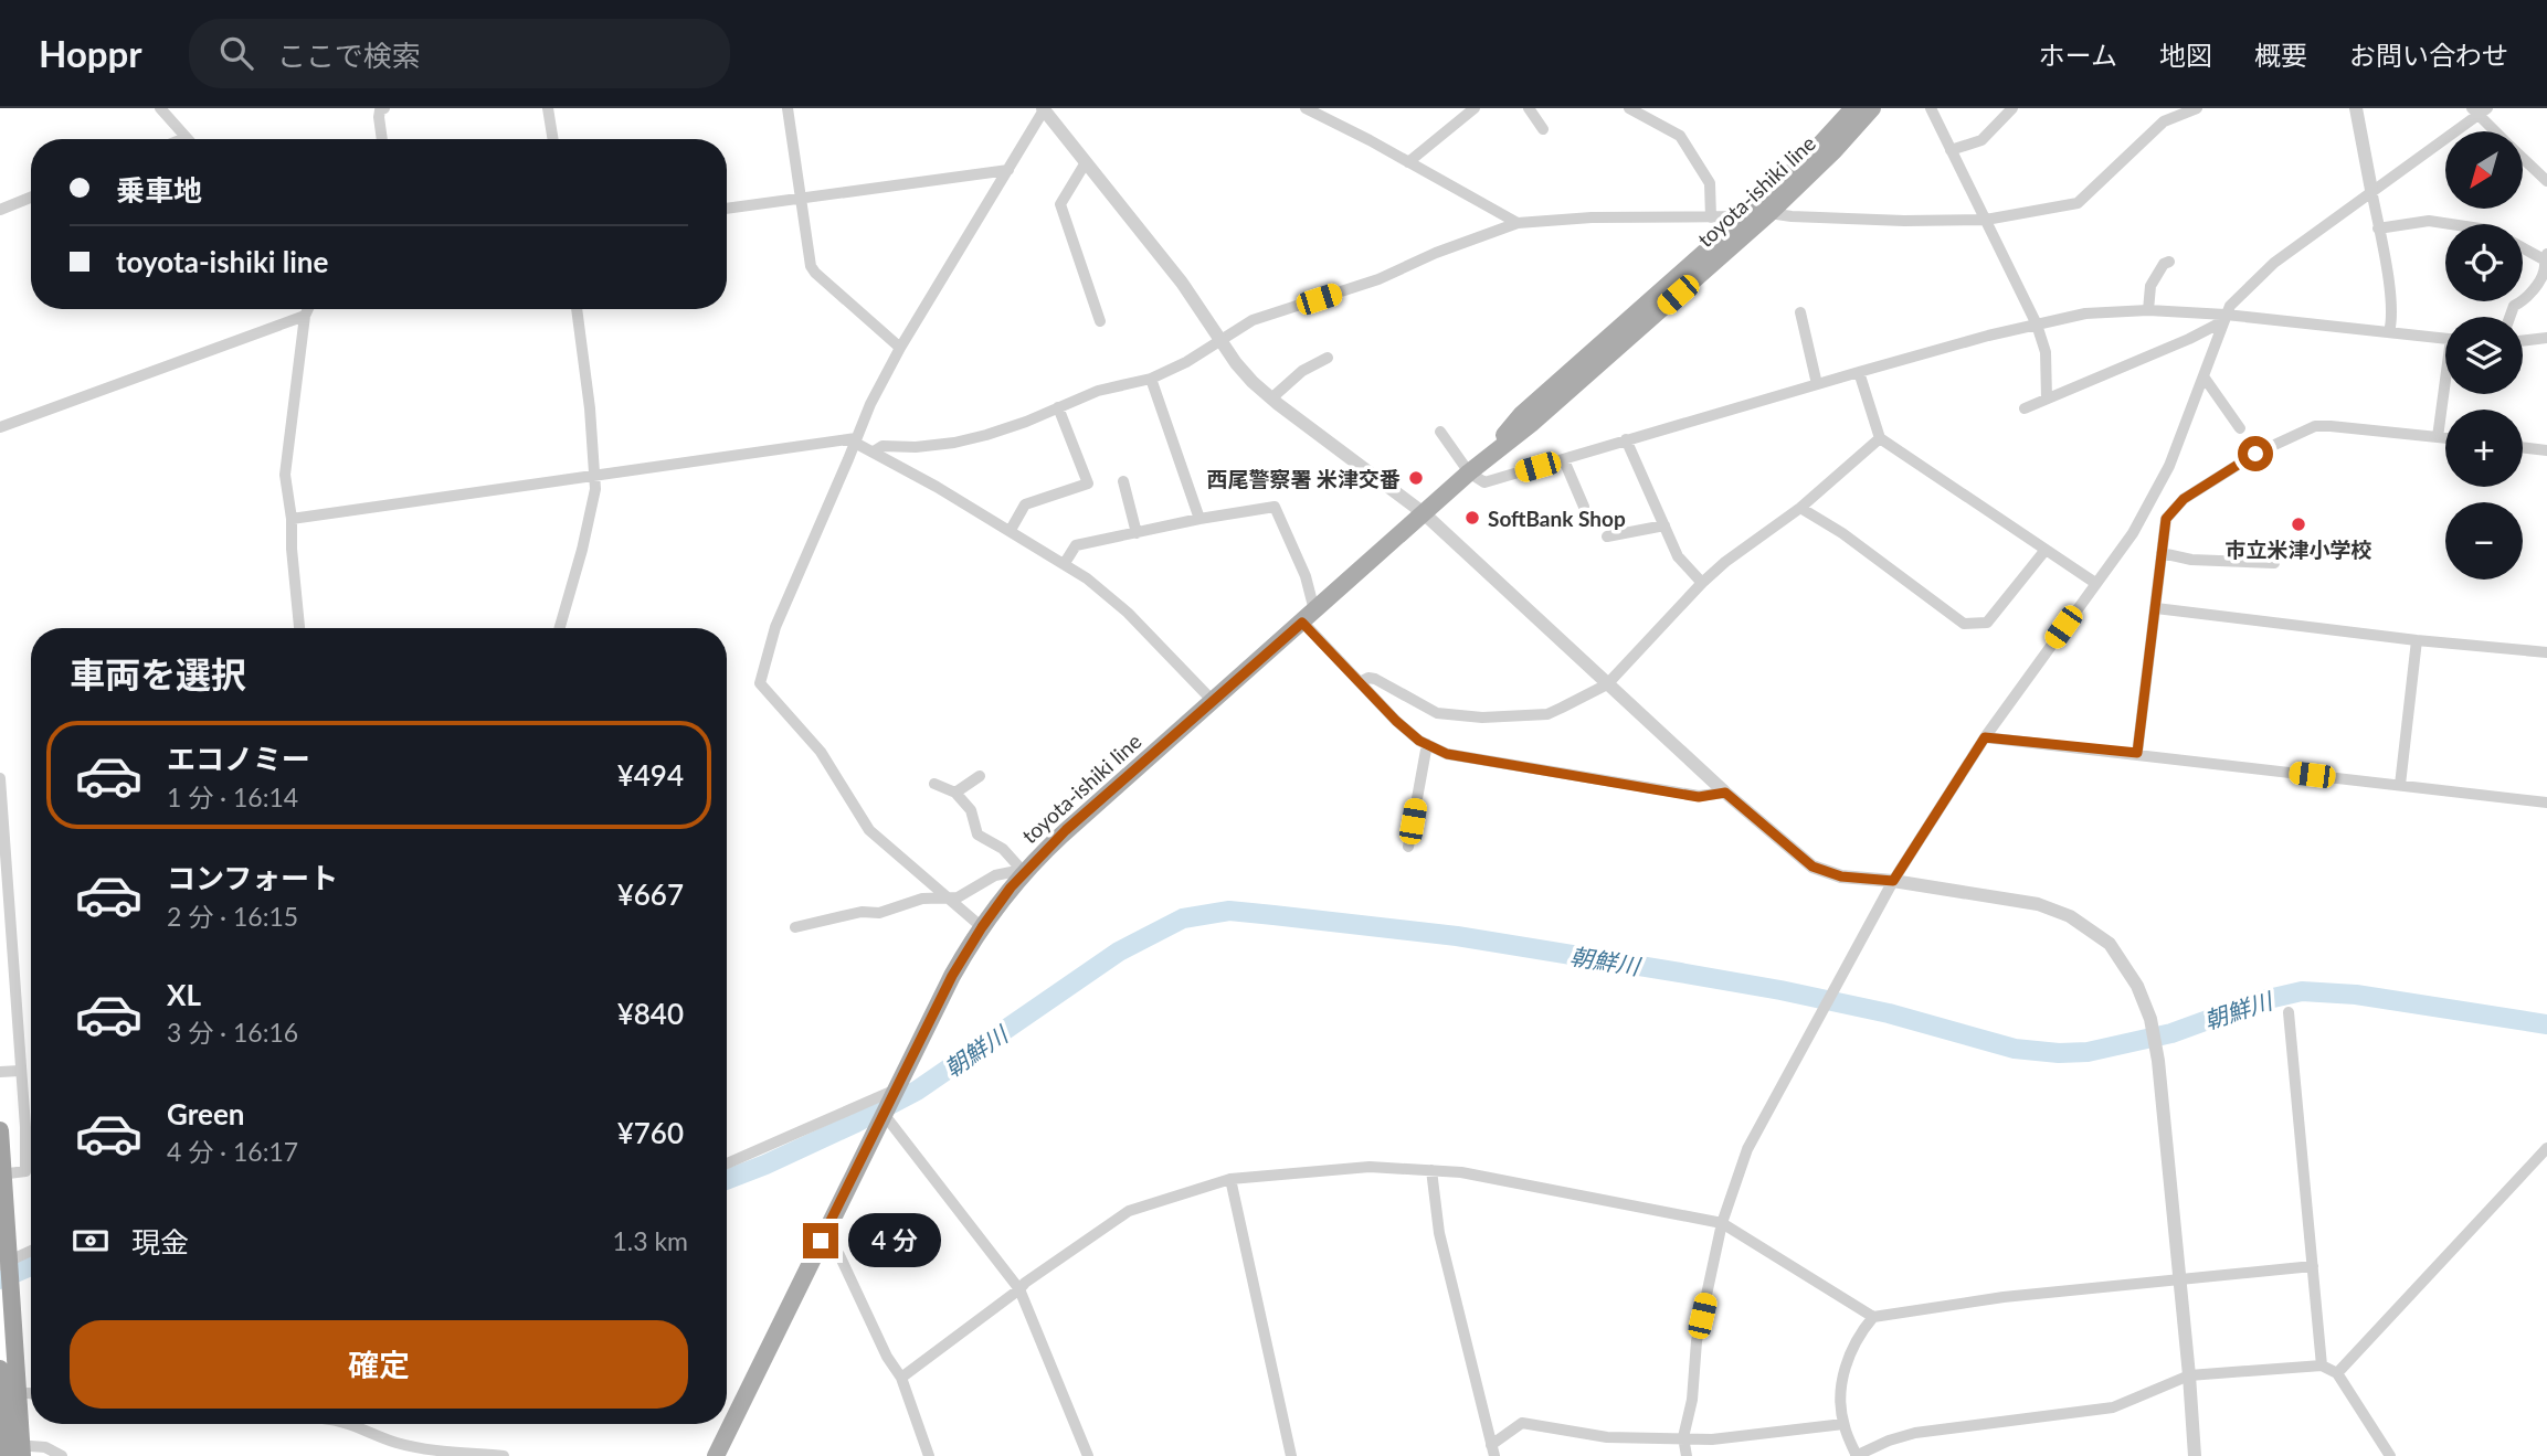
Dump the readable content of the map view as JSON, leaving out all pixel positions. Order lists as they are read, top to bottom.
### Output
{
  "streets": {
    "main road": ["toyota-ishiki line"]
  },
  "water": ["朝鮮川"],
  "places": ["西尾警察署 米津交番", "SoftBank Shop", "市立米津小学校"],
  "north": "bottom left",
  "page": {
    "header": "Hoppr",
    "search": "ここで検索",
    "nav": [
      "ホーム",
      "地図",
      "概要",
      "お問い合わせ"
    ],
    "map_buttons": ["+", "−"],
    "banner": ["乗車地", "toyota-ishiki line"],
    "heading": "車両を選択",
    "list": [
      {
        "name": "エコノミー",
        "note": "1 分 · 16:14",
        "value": "¥494"
      },
      {
        "name": "コンフォート",
        "note": "2 分 · 16:15",
        "value": "¥667"
      },
      {
        "name": "XL",
        "note": "3 分 · 16:16",
        "value": "¥840"
      },
      {
        "name": "Green",
        "note": "4 分 · 16:17",
        "value": "¥760"
      }
    ],
    "pay": ["現金", "1.3 km"],
    "bubble": "4 分",
    "buttons": "確定"
  }
}
